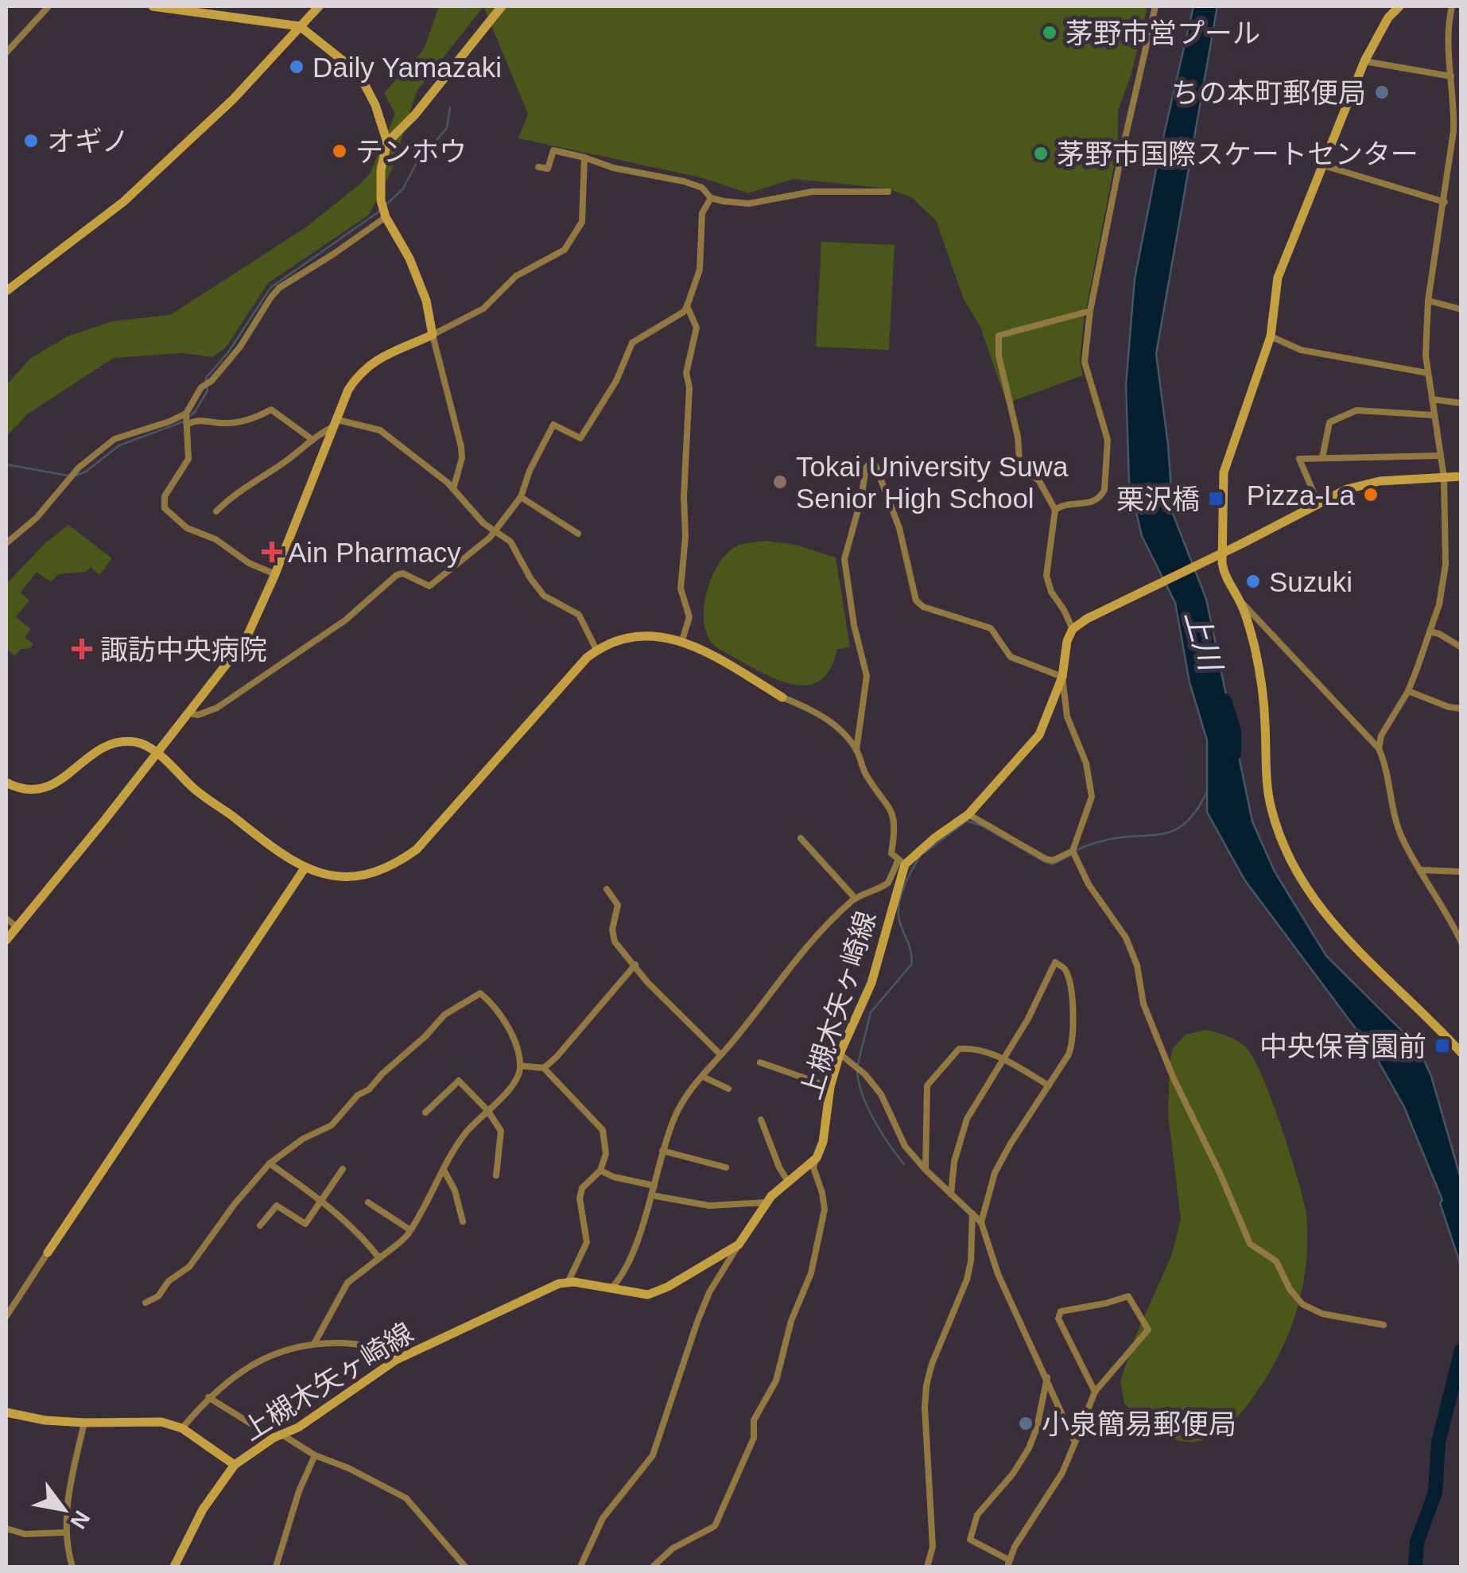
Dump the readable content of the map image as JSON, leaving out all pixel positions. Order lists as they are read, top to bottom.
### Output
{
  "streets": {
    "street": ["上槻木矢ヶ崎線"]
  },
  "water": ["上川"],
  "places": {
    "other": [
      "茅野市営プール",
      "Daily Yamazaki",
      "ちの本町郵便局",
      "オギノ",
      "テンホウ",
      "茅野市国際スケートセンター",
      "Tokai University Suwa Senior High School",
      "Pizza-La",
      "Suzuki",
      "小泉簡易郵便局"
    ],
    "transit": ["栗沢橋", "中央保育園前"],
    "health": ["Ain Pharmacy", "諏訪中央病院"]
  },
  "north": "bottom right"
}
